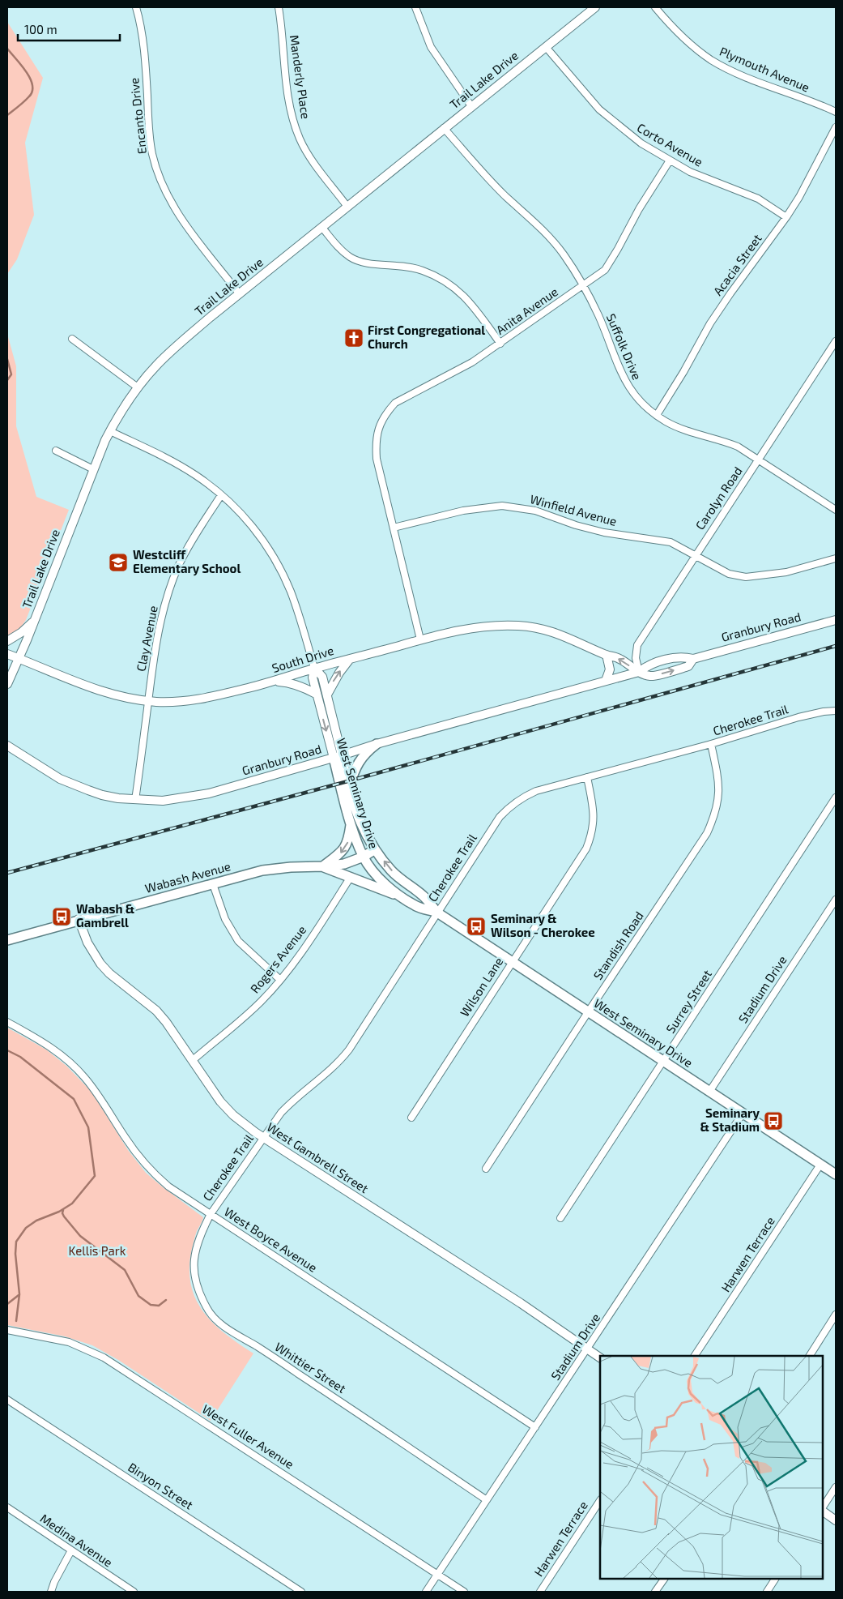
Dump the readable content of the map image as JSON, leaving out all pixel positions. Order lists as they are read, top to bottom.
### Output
{
  "streets": {
    "main road": ["West Seminary Drive", "Wabash Avenue"],
    "street": [
      "Plymouth Avenue",
      "Manderly Place",
      "Trail Lake Drive",
      "Encanto Drive",
      "Corto Avenue",
      "Acacia Street",
      "Anita Avenue",
      "Suffolk Drive",
      "Carolyn Road",
      "Winfield Avenue",
      "Granbury Road",
      "Clay Avenue",
      "South Drive",
      "Cherokee Trail",
      "Standish Road",
      "Rogers Avenue",
      "Wilson Lane",
      "Stadium Drive",
      "Surrey Street",
      "West Gambrell Street",
      "West Boyce Avenue",
      "Harwen Terrace",
      "Whittier Street",
      "West Fuller Avenue",
      "Binyon Street",
      "Medina Avenue"
    ]
  },
  "crossings": [
    ["Manderly Place", "Trail Lake Drive"],
    ["Trail Lake Drive", "Encanto Drive"],
    ["Trail Lake Drive", "Corto Avenue"],
    ["Trail Lake Drive", "Suffolk Drive"],
    ["Trail Lake Drive", "South Drive"],
    ["Trail Lake Drive", "West Seminary Drive"],
    ["Corto Avenue", "Acacia Street"],
    ["Corto Avenue", "Anita Avenue"],
    ["Acacia Street", "Suffolk Drive"],
    ["Anita Avenue", "Suffolk Drive"],
    ["Anita Avenue", "Winfield Avenue"],
    ["Anita Avenue", "South Drive"],
    ["Suffolk Drive", "Carolyn Road"],
    ["Carolyn Road", "Winfield Avenue"],
    ["Carolyn Road", "Granbury Road"],
    ["Carolyn Road", "South Drive"],
    ["Granbury Road", "Clay Avenue"],
    ["Granbury Road", "South Drive"],
    ["Granbury Road", "West Seminary Drive"],
    ["Clay Avenue", "South Drive"],
    ["Clay Avenue", "West Seminary Drive"],
    ["South Drive", "West Seminary Drive"],
    ["Cherokee Trail", "West Seminary Drive"],
    ["Cherokee Trail", "Standish Road"],
    ["Cherokee Trail", "Wilson Lane"],
    ["Cherokee Trail", "West Gambrell Street"],
    ["Cherokee Trail", "West Boyce Avenue"],
    ["Cherokee Trail", "Whittier Street"],
    ["West Seminary Drive", "Wabash Avenue"],
    ["West Seminary Drive", "Standish Road"],
    ["West Seminary Drive", "Wilson Lane"],
    ["West Seminary Drive", "Stadium Drive"],
    ["West Seminary Drive", "Surrey Street"],
    ["West Seminary Drive", "Harwen Terrace"],
    ["Wabash Avenue", "West Gambrell Street"],
    ["Rogers Avenue", "West Gambrell Street"],
    ["Stadium Drive", "West Gambrell Street"],
    ["Stadium Drive", "West Boyce Avenue"],
    ["Stadium Drive", "Whittier Street"],
    ["Stadium Drive", "West Fuller Avenue"],
    ["West Boyce Avenue", "Whittier Street"]
  ],
  "parks": ["Kellis Park"],
  "places": {
    "church": ["First Congregational Church"],
    "school or university": ["Westcliff Elementary School"],
    "bus stop": ["Wabash & Gambrell", "Seminary & Wilson - Cherokee", "Seminary & Stadium"]
  },
  "scale_bar": "100 m"
}
